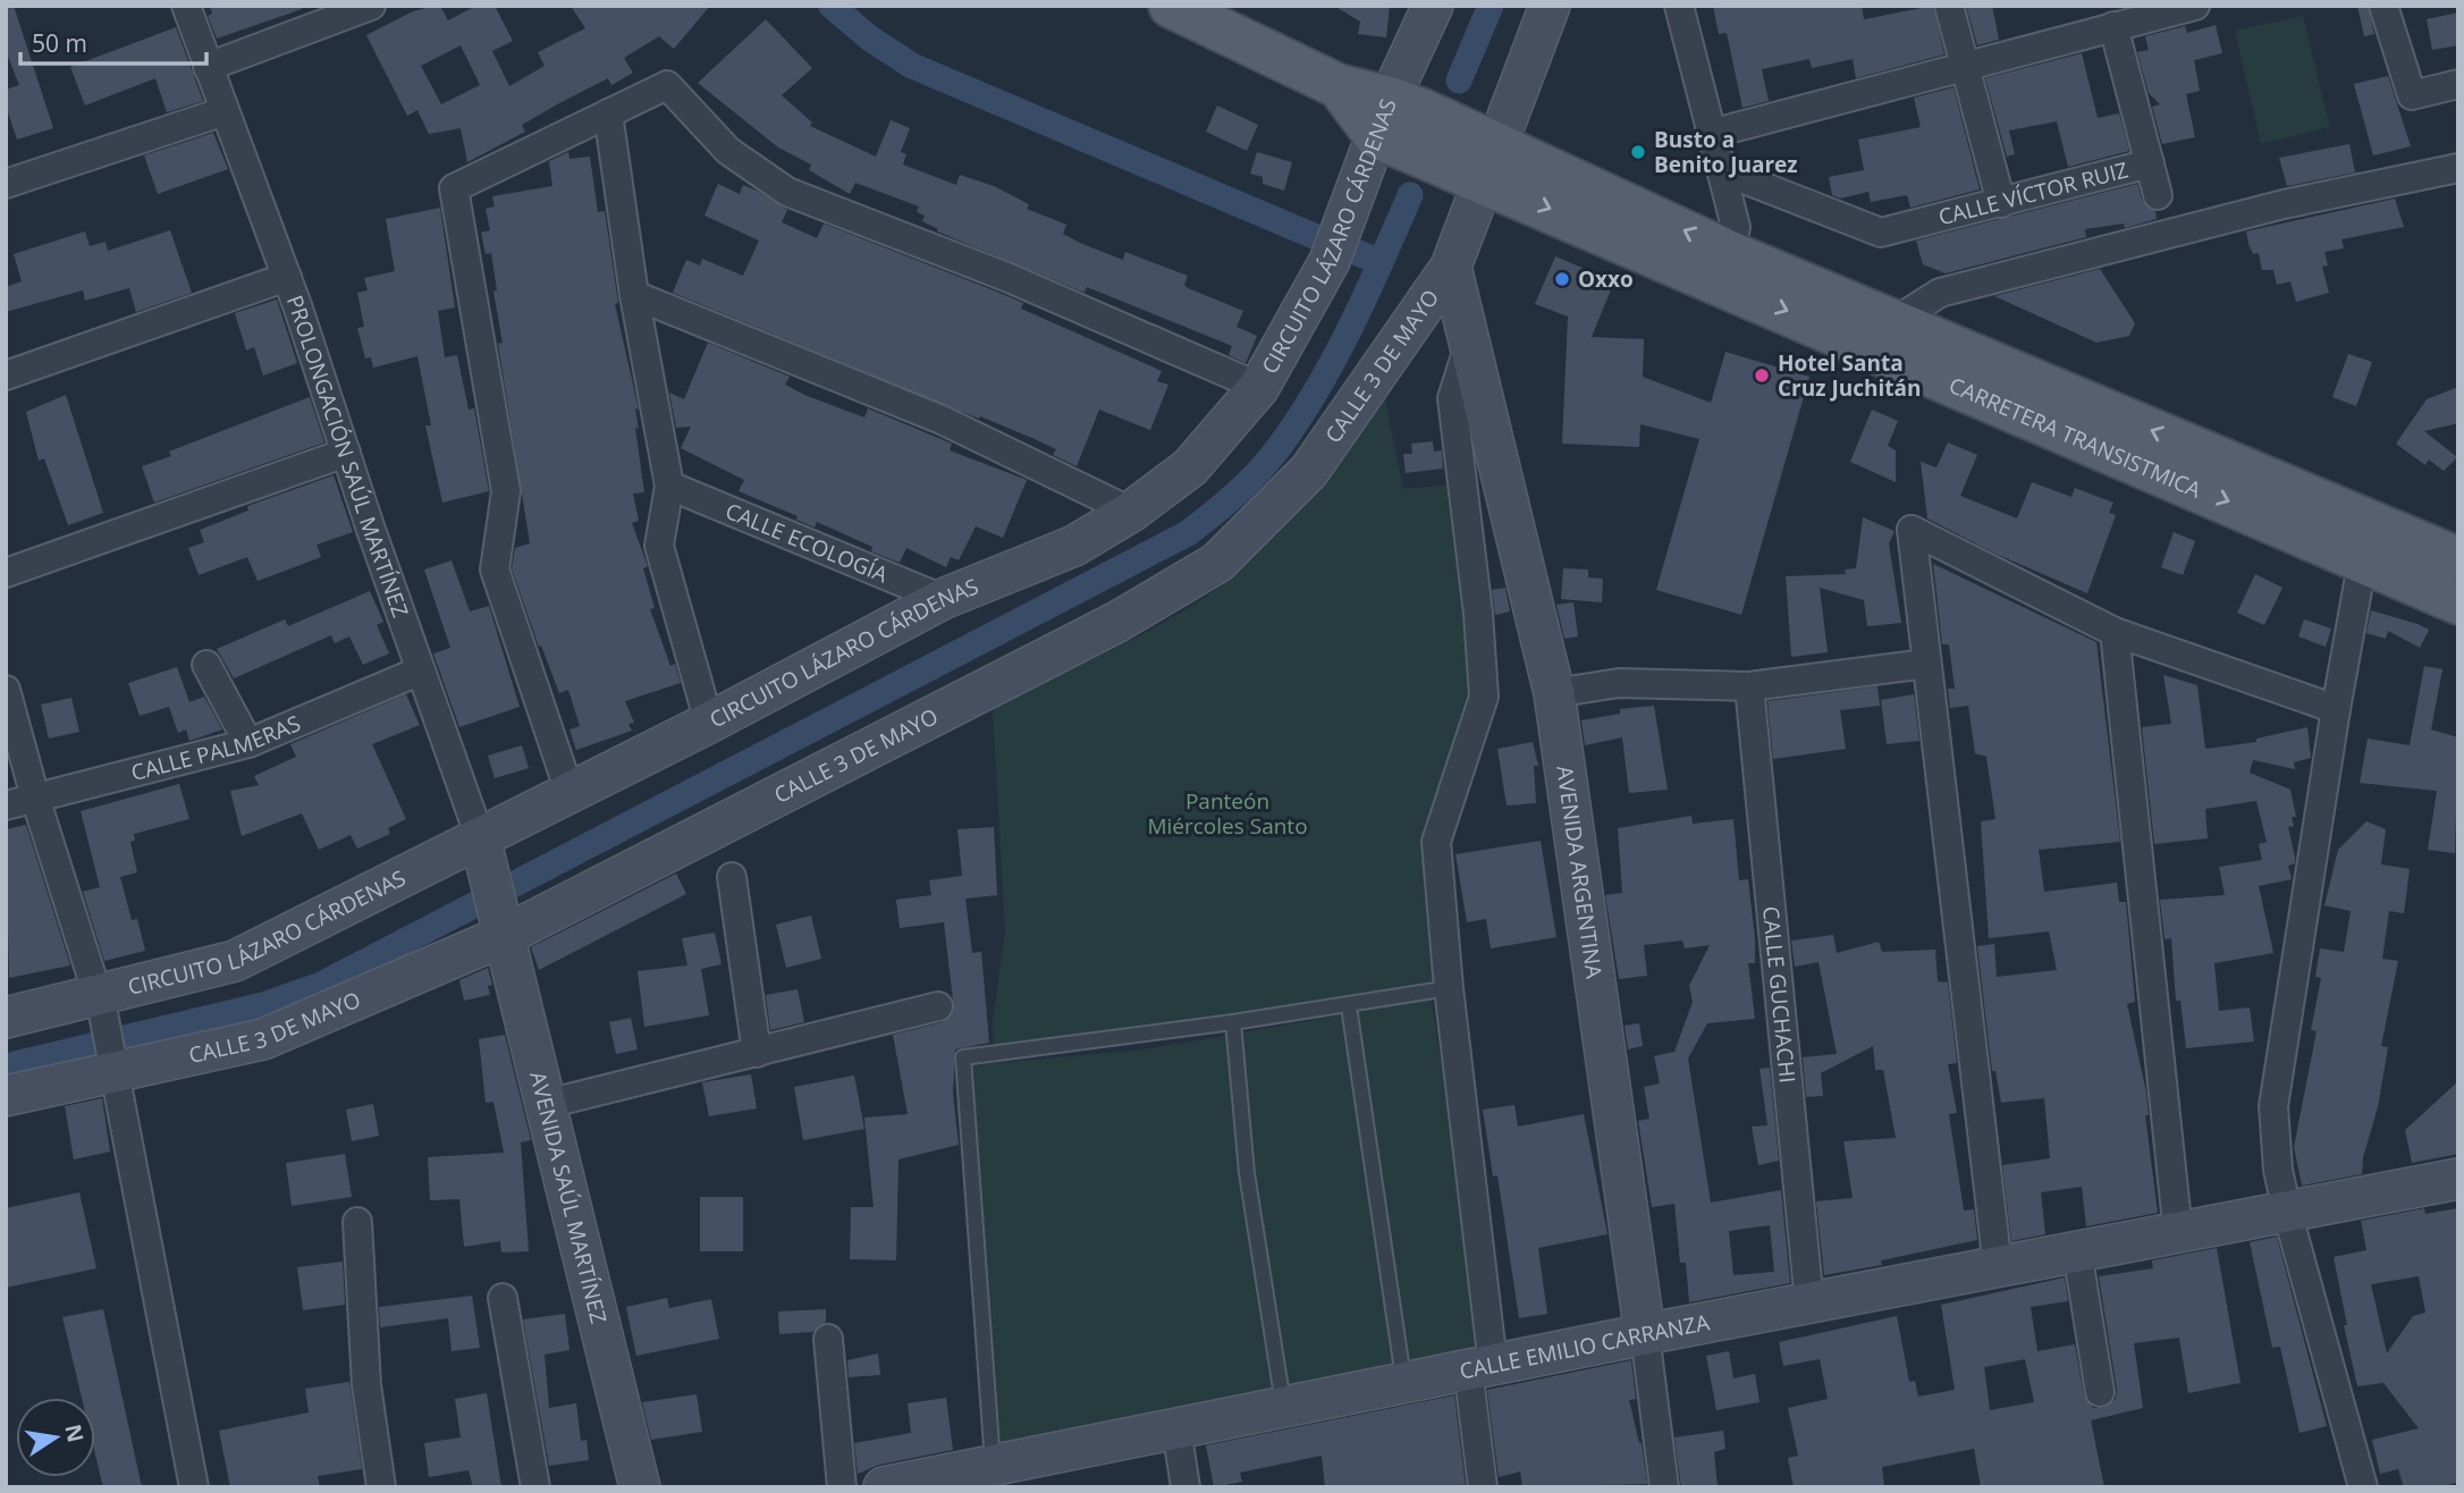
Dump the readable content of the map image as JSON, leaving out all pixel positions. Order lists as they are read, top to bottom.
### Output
{
  "streets": {
    "main road": ["CARRETERA TRANSISTMICA"],
    "street": [
      "CALLE VÍCTOR RUIZ",
      "CIRCUITO LÁZARO CÁRDENAS",
      "CALLE 3 DE MAYO",
      "PROLONGACIÓN SAÚL MARTÍNEZ",
      "CALLE ECOLOGÍA",
      "CALLE PALMERAS",
      "AVENIDA ARGENTINA",
      "CALLE GUCHACHI",
      "AVENIDA SAÚL MARTÍNEZ",
      "CALLE EMILIO CARRANZA"
    ]
  },
  "crossings": [
    ["CIRCUITO LÁZARO CÁRDENAS", "CALLE 3 DE MAYO"],
    ["CIRCUITO LÁZARO CÁRDENAS", "CARRETERA TRANSISTMICA"],
    ["CIRCUITO LÁZARO CÁRDENAS", "PROLONGACIÓN SAÚL MARTÍNEZ"],
    ["CIRCUITO LÁZARO CÁRDENAS", "CALLE ECOLOGÍA"],
    ["CIRCUITO LÁZARO CÁRDENAS", "AVENIDA SAÚL MARTÍNEZ"],
    ["CALLE 3 DE MAYO", "CARRETERA TRANSISTMICA"],
    ["CALLE 3 DE MAYO", "PROLONGACIÓN SAÚL MARTÍNEZ"],
    ["CALLE 3 DE MAYO", "AVENIDA ARGENTINA"],
    ["CALLE 3 DE MAYO", "AVENIDA SAÚL MARTÍNEZ"],
    ["PROLONGACIÓN SAÚL MARTÍNEZ", "CALLE PALMERAS"],
    ["PROLONGACIÓN SAÚL MARTÍNEZ", "AVENIDA SAÚL MARTÍNEZ"],
    ["AVENIDA ARGENTINA", "CALLE EMILIO CARRANZA"],
    ["CALLE GUCHACHI", "CALLE EMILIO CARRANZA"]
  ],
  "parks": ["Panteón Miércoles Santo"],
  "places": ["Busto a Benito Juarez", "Oxxo", "Hotel Santa Cruz Juchitán"],
  "scale_bar": "50 m",
  "north": "right"
}
